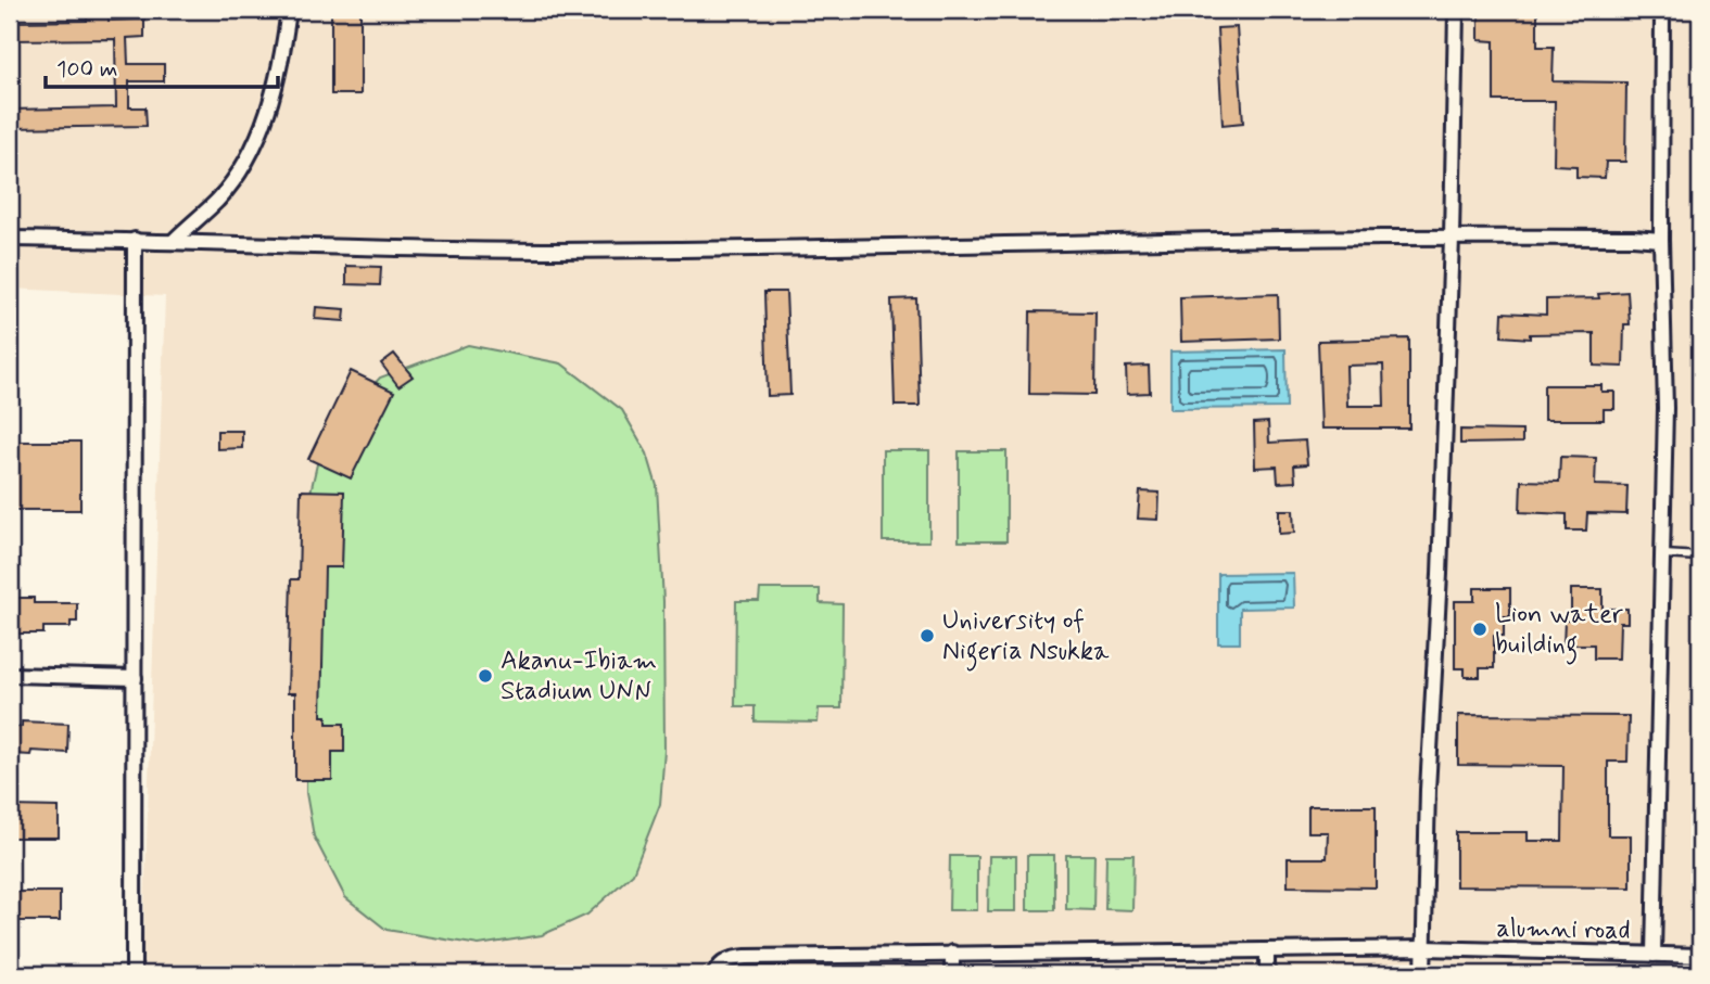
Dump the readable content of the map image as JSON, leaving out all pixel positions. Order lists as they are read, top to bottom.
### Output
{
  "streets": {
    "street": ["alumni road"]
  },
  "places": ["Lion water building", "University of Nigeria Nsukka", "Akanu-Ibiam Stadium UNN"],
  "scale_bar": "100 m"
}
